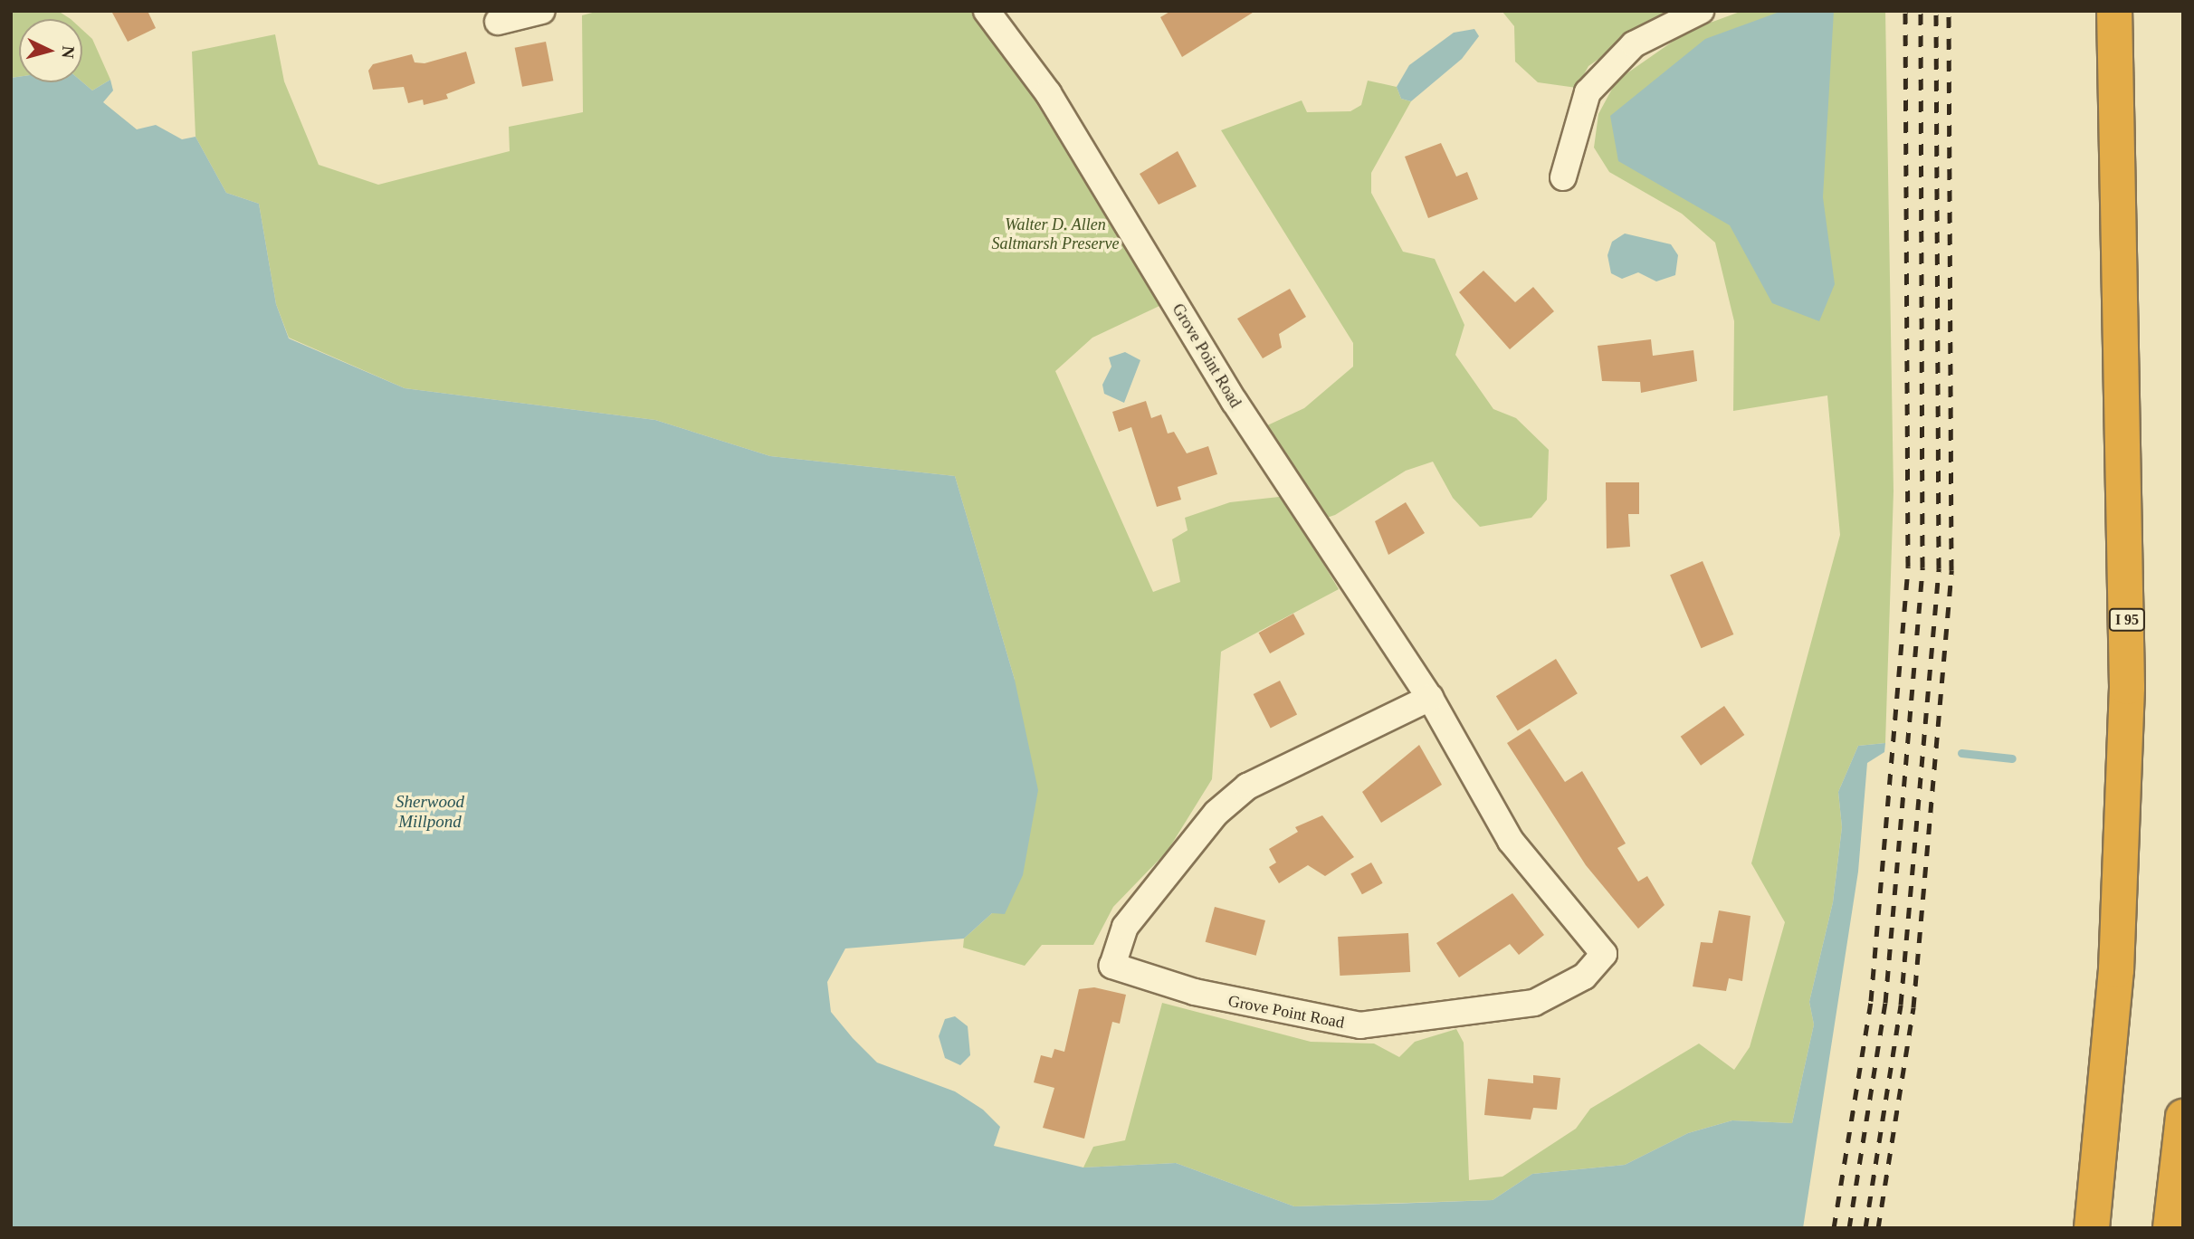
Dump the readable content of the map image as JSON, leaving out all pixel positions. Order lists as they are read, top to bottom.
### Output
{
  "streets": {
    "highway": ["I 95"],
    "street": ["Grove Point Road"]
  },
  "water": ["Sherwood Millpond"],
  "parks": ["Walter D. Allen Saltmarsh Preserve"],
  "north": "right"
}
